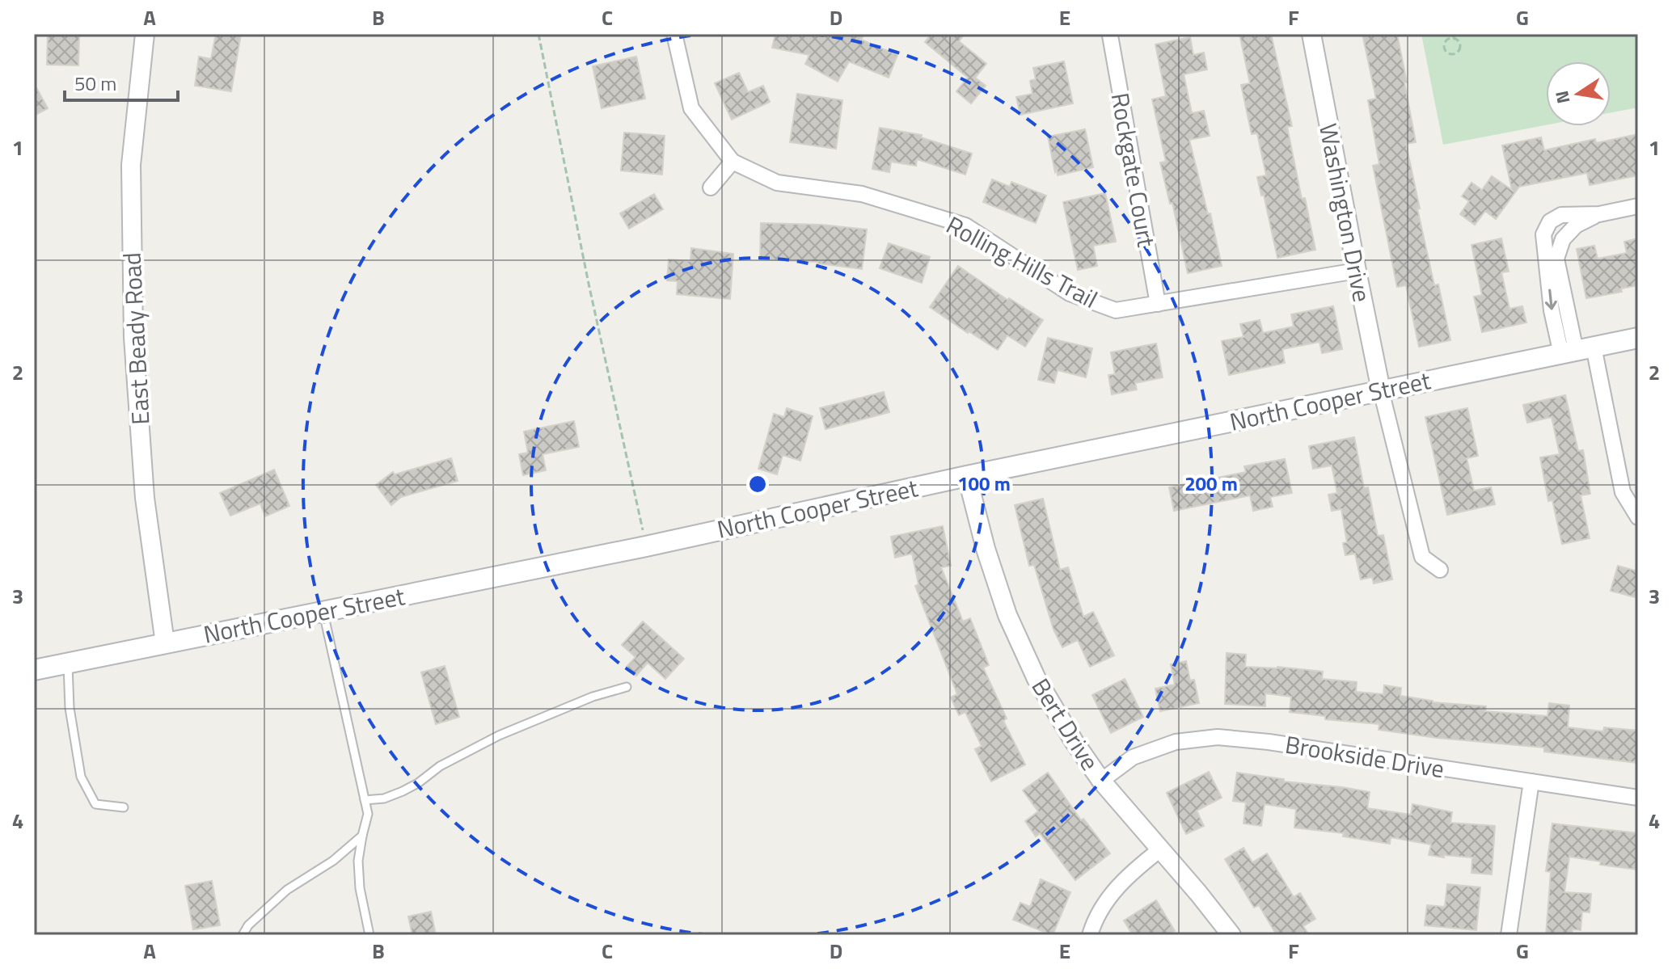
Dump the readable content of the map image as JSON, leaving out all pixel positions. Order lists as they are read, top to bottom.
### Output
{
  "streets": {
    "main road": ["North Cooper Street"],
    "street": [
      "Rockgate Court",
      "Washington Drive",
      "Rolling Hills Trail",
      "East Beady Road",
      "Bert Drive",
      "Brookside Drive"
    ]
  },
  "crossings": [
    ["Rockgate Court", "Rolling Hills Trail"],
    ["Washington Drive", "Rolling Hills Trail"],
    ["Washington Drive", "North Cooper Street"],
    ["East Beady Road", "North Cooper Street"],
    ["North Cooper Street", "Bert Drive"],
    ["Bert Drive", "Brookside Drive"]
  ],
  "scale_bar": "50 m",
  "north": "left",
  "grid": {
    "columns": [
      "A",
      "B",
      "C",
      "D",
      "E",
      "F",
      "G"
    ],
    "rows": [
      "1",
      "2",
      "3",
      "4"
    ]
  },
  "rings": ["100 m", "200 m"]
}
